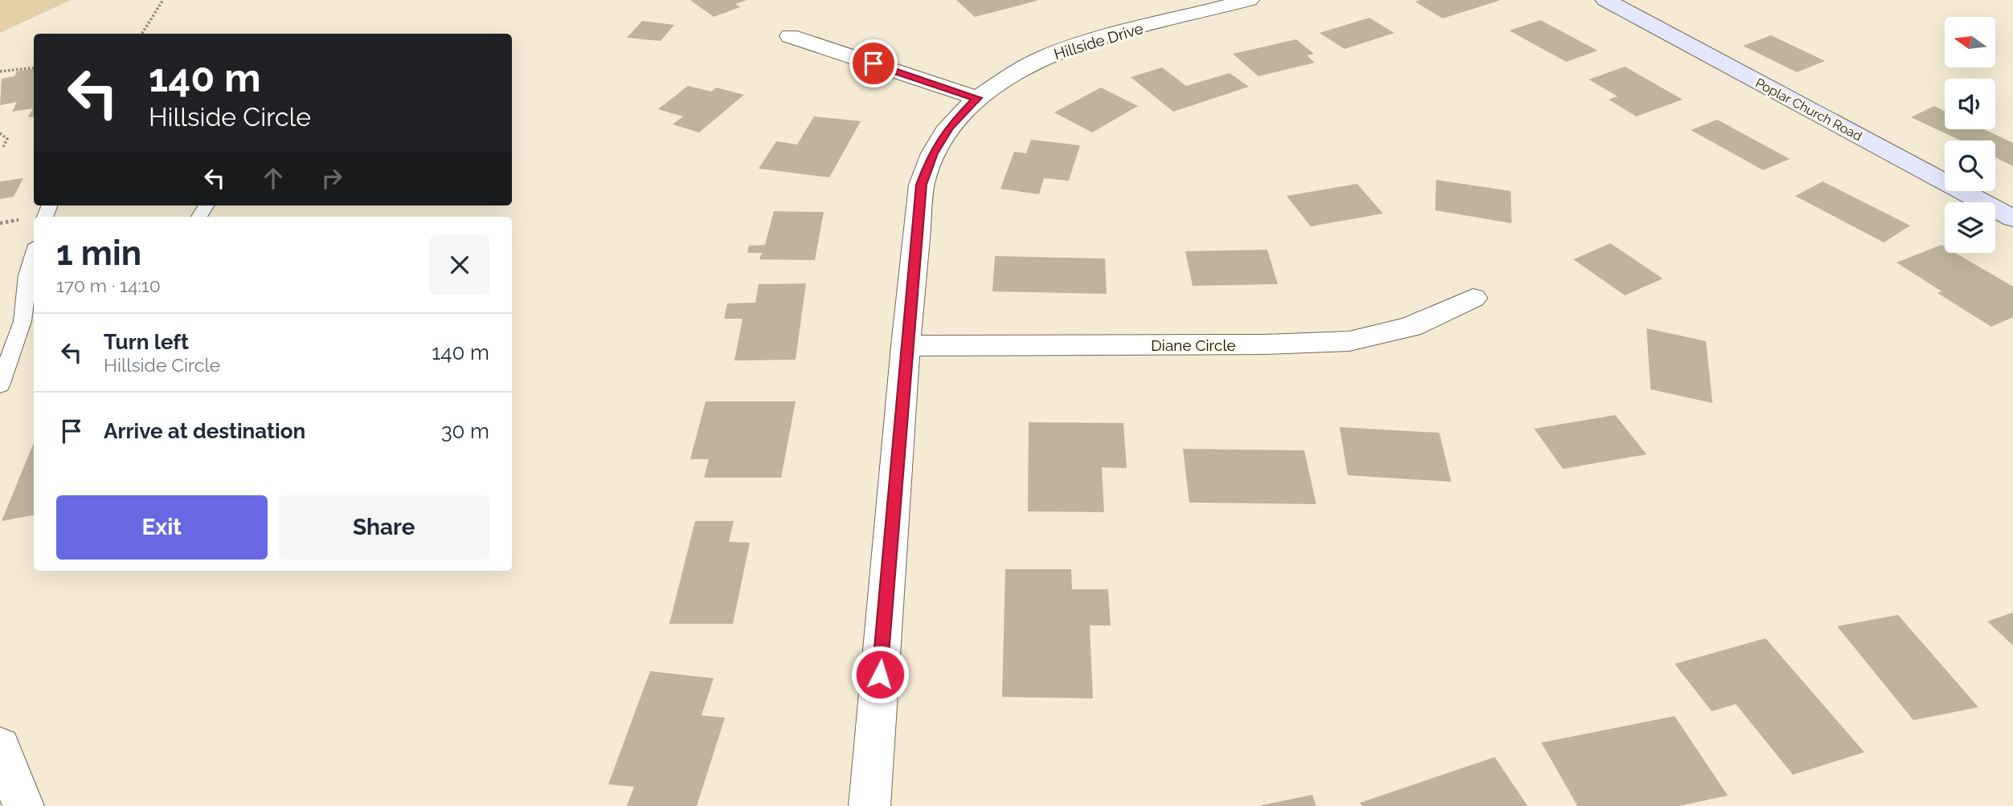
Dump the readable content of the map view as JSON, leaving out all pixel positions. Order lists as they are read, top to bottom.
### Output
{
  "streets": {
    "street": ["Hillside Drive", "Poplar Church Road", "Diane Circle"]
  },
  "crossings": [
    ["Hillside Drive", "Diane Circle"]
  ],
  "north": "left",
  "page": {
    "turn": ["140 m", "Hillside Circle"],
    "heading": ["1 min", "170 m · 14:10"],
    "list": [
      {
        "name": "Turn left",
        "note": "Hillside Circle",
        "value": "140 m"
      },
      {
        "name": "Arrive at destination",
        "value": "30 m"
      }
    ],
    "buttons": ["Exit", "Share"]
  }
}
